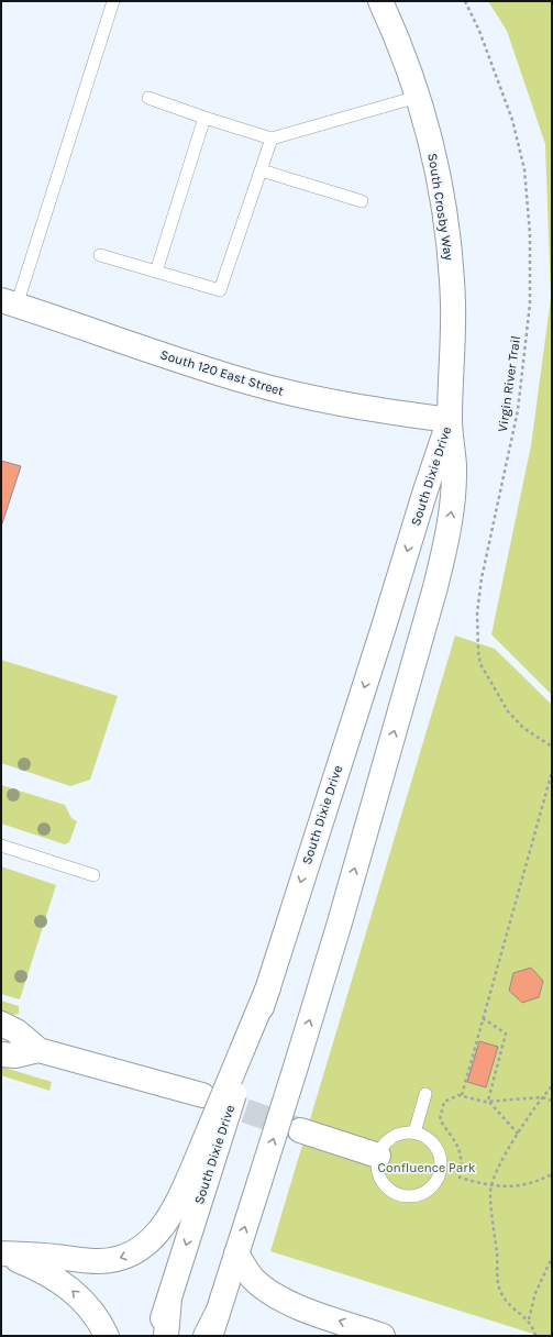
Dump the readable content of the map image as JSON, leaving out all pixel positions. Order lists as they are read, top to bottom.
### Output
{
  "streets": {
    "main road": ["South Crosby Way", "South 120 East Street", "South Dixie Drive"],
    "path": ["Virgin River Trail"]
  },
  "crossings": [
    ["South Crosby Way", "South 120 East Street"],
    ["South Crosby Way", "South Dixie Drive"],
    ["South 120 East Street", "South Dixie Drive"]
  ],
  "parks": ["Confluence Park"]
}
